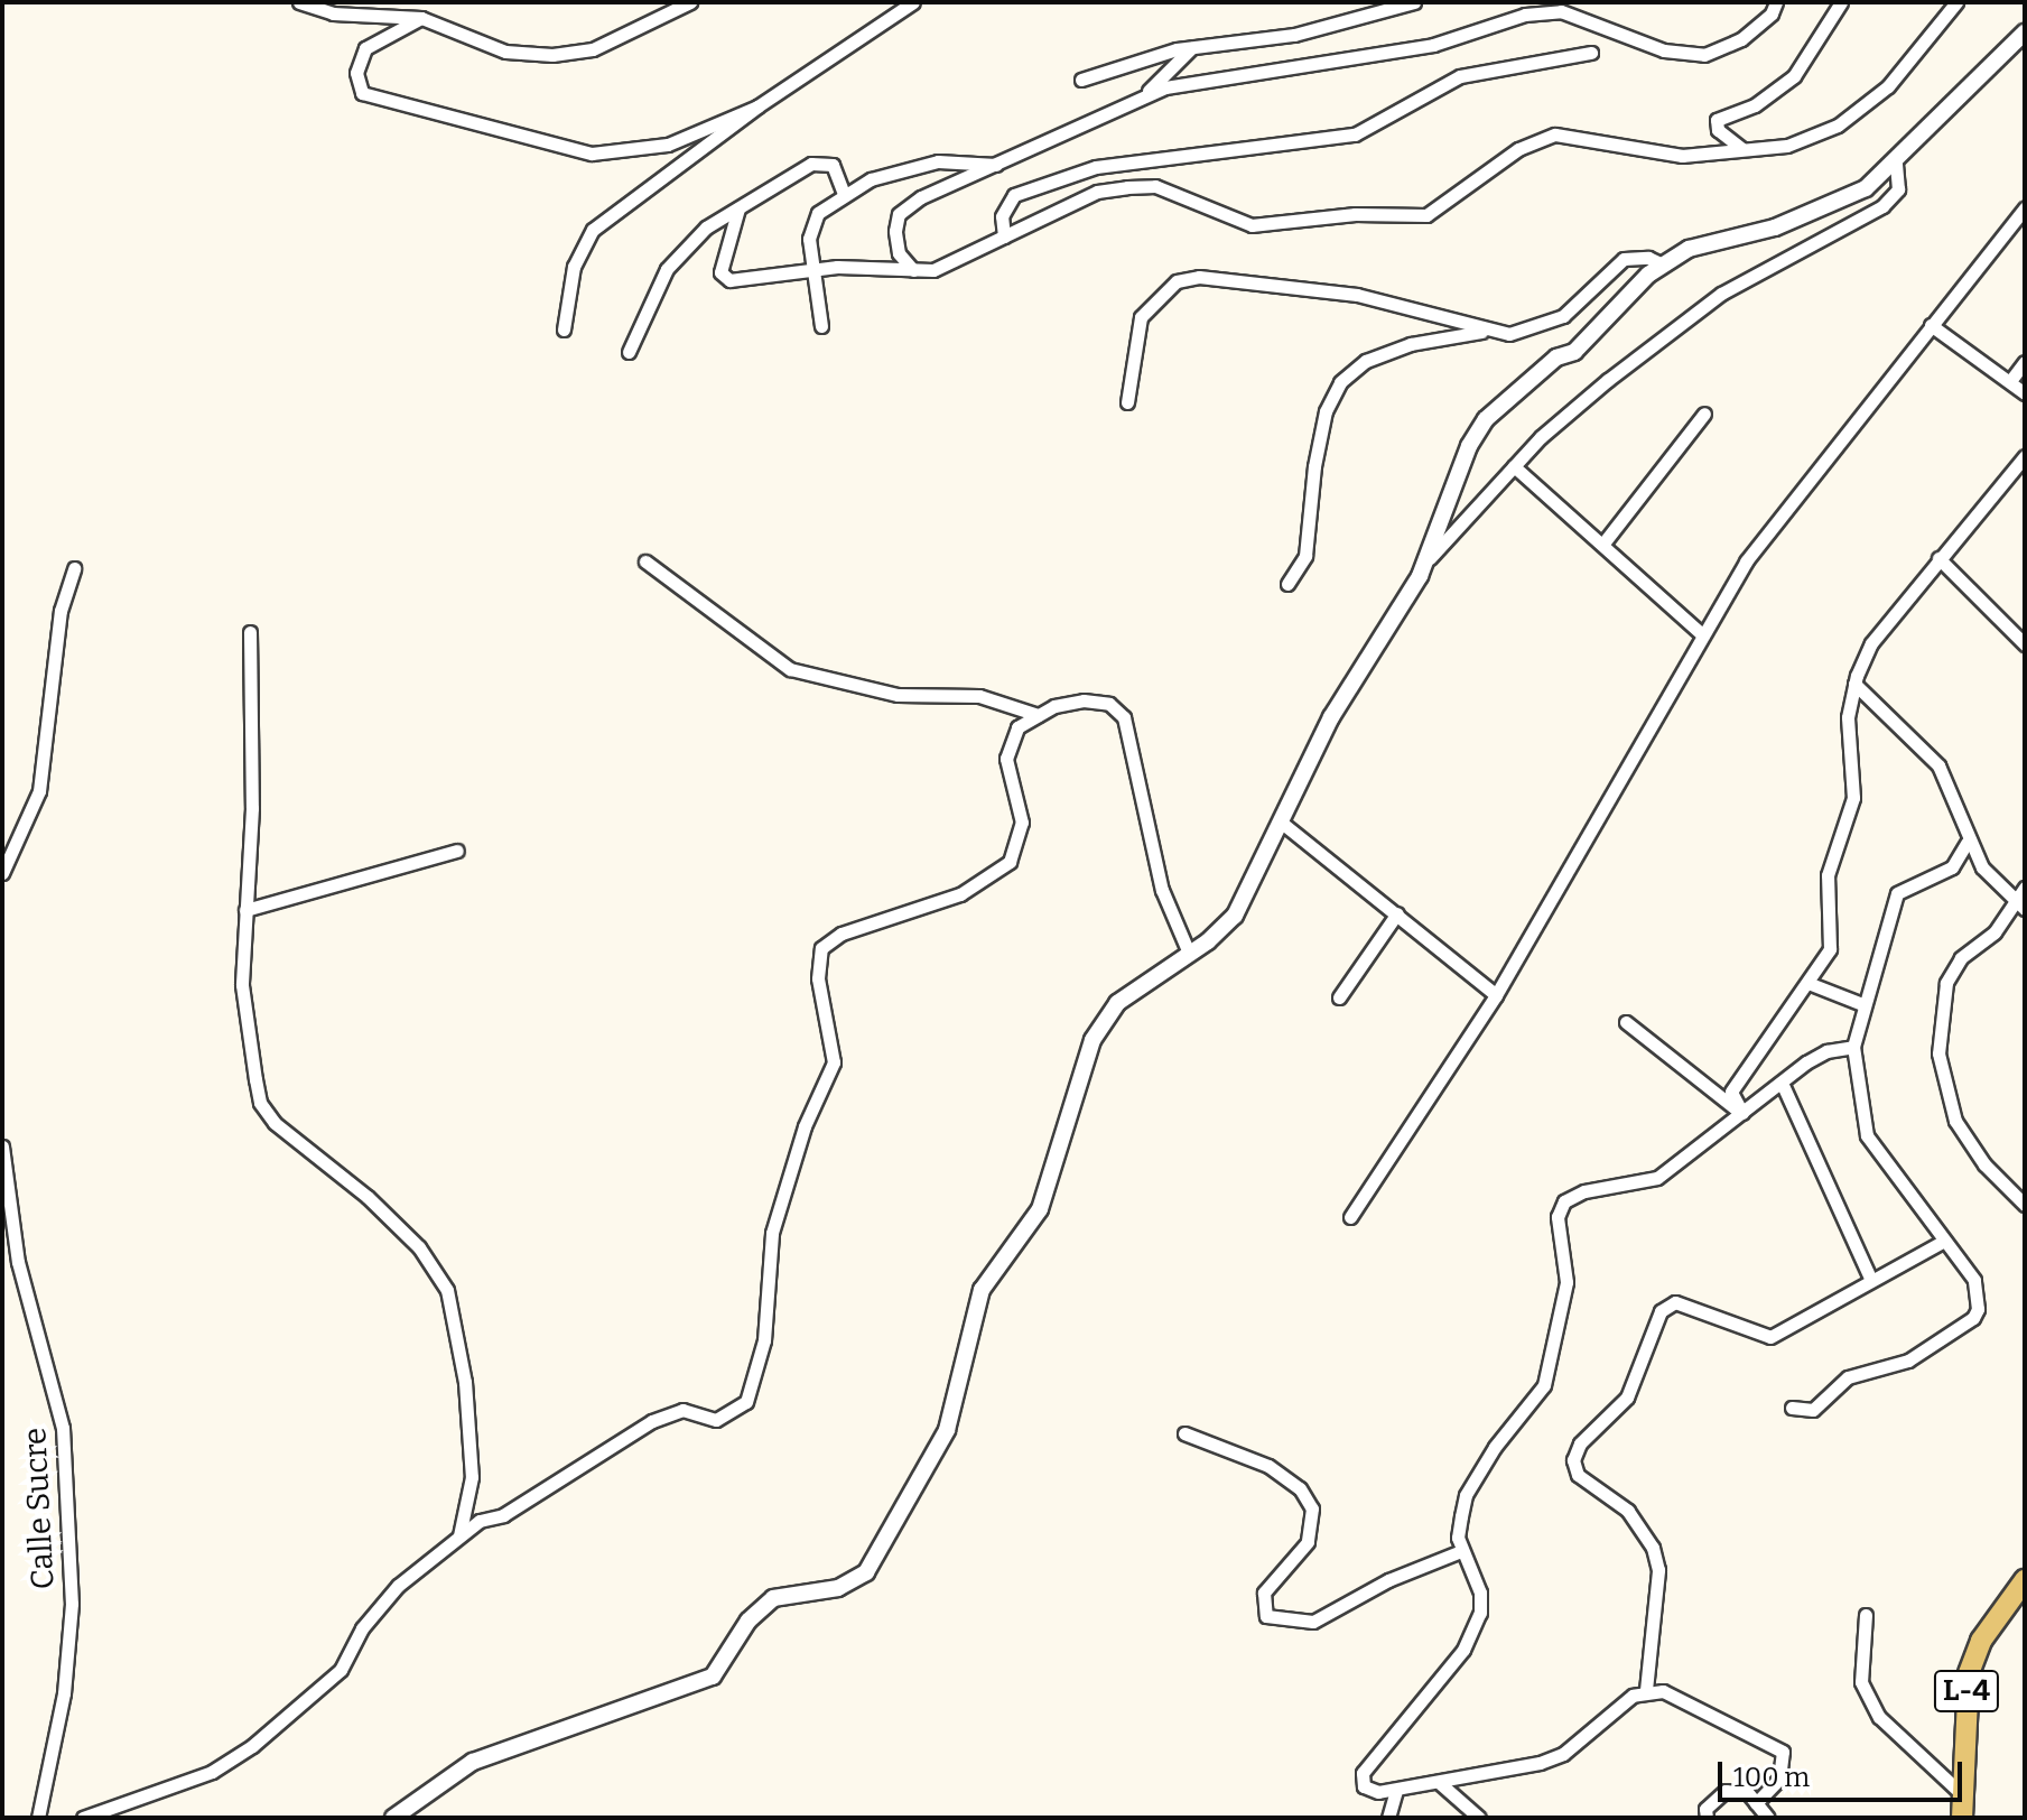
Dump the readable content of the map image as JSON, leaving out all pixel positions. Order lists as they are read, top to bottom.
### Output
{
  "streets": {
    "main road": ["L-4"],
    "street": ["Calle Sucre"]
  },
  "scale_bar": "100 m"
}
